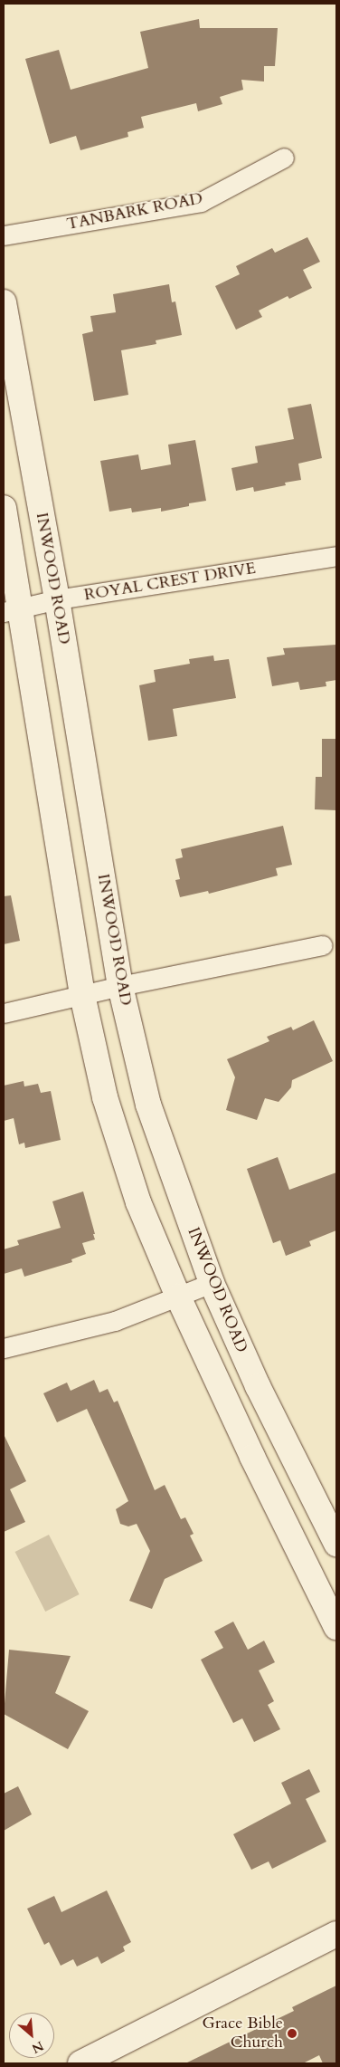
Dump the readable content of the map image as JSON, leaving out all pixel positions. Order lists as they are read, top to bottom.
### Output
{
  "streets": {
    "main road": ["INWOOD ROAD"],
    "street": ["TANBARK ROAD", "ROYAL CREST DRIVE"]
  },
  "crossings": [
    ["INWOOD ROAD", "ROYAL CREST DRIVE"]
  ],
  "places": ["Grace Bible Church"],
  "north": "bottom right"
}
